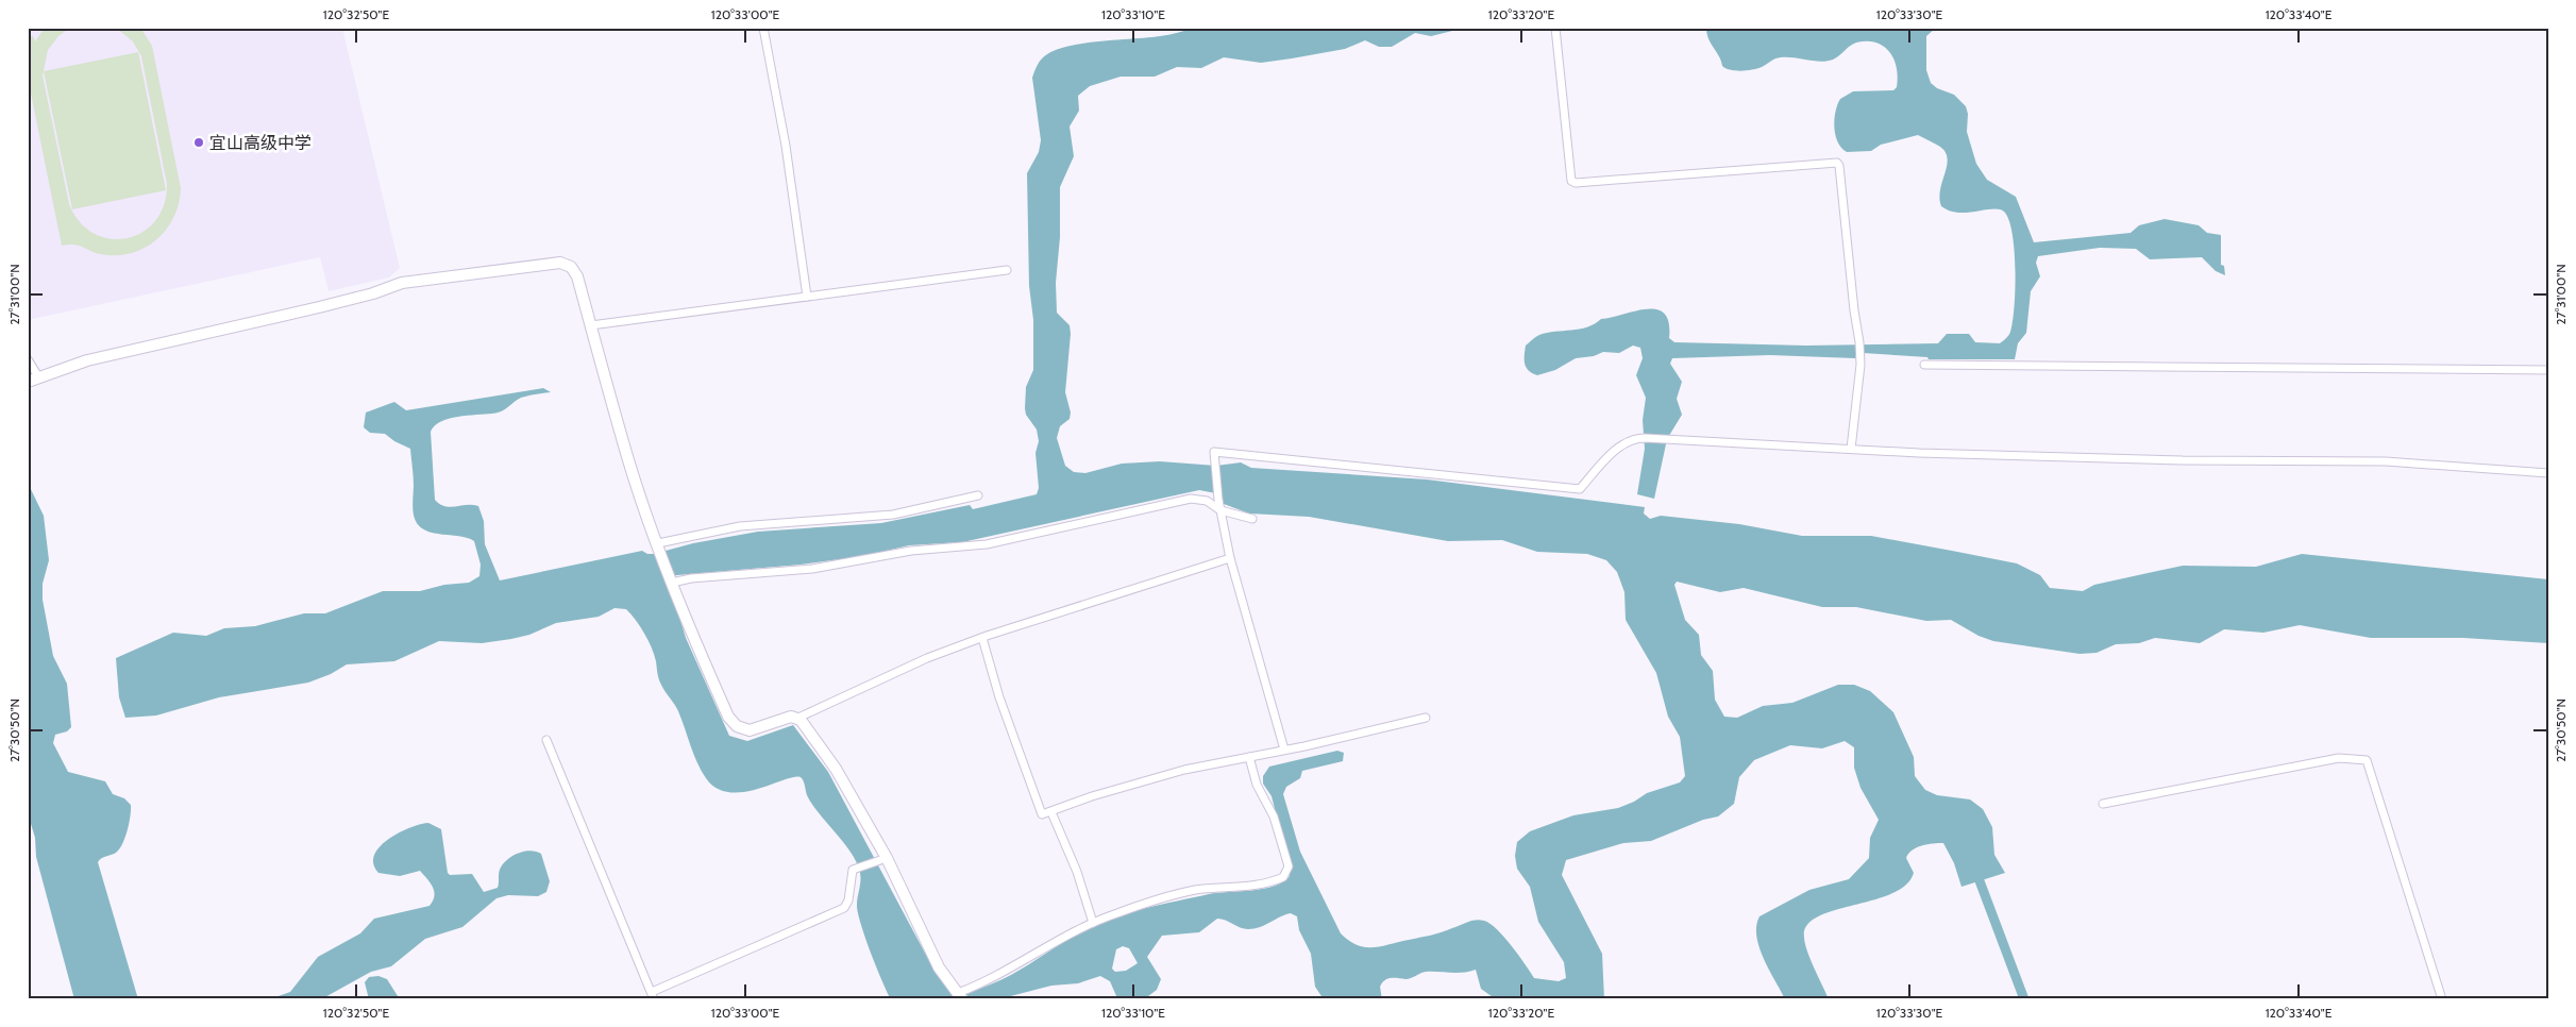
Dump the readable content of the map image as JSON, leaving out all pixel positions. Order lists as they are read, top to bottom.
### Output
{
  "places": ["宜山高级中学"],
  "coordinates": [
    "120°32'50\"E",
    "120°33'00\"E",
    "120°33'10\"E",
    "120°33'20\"E",
    "120°33'30\"E",
    "120°33'40\"E",
    "27°31'00\"N",
    "27°30'50\"N"
  ]
}
